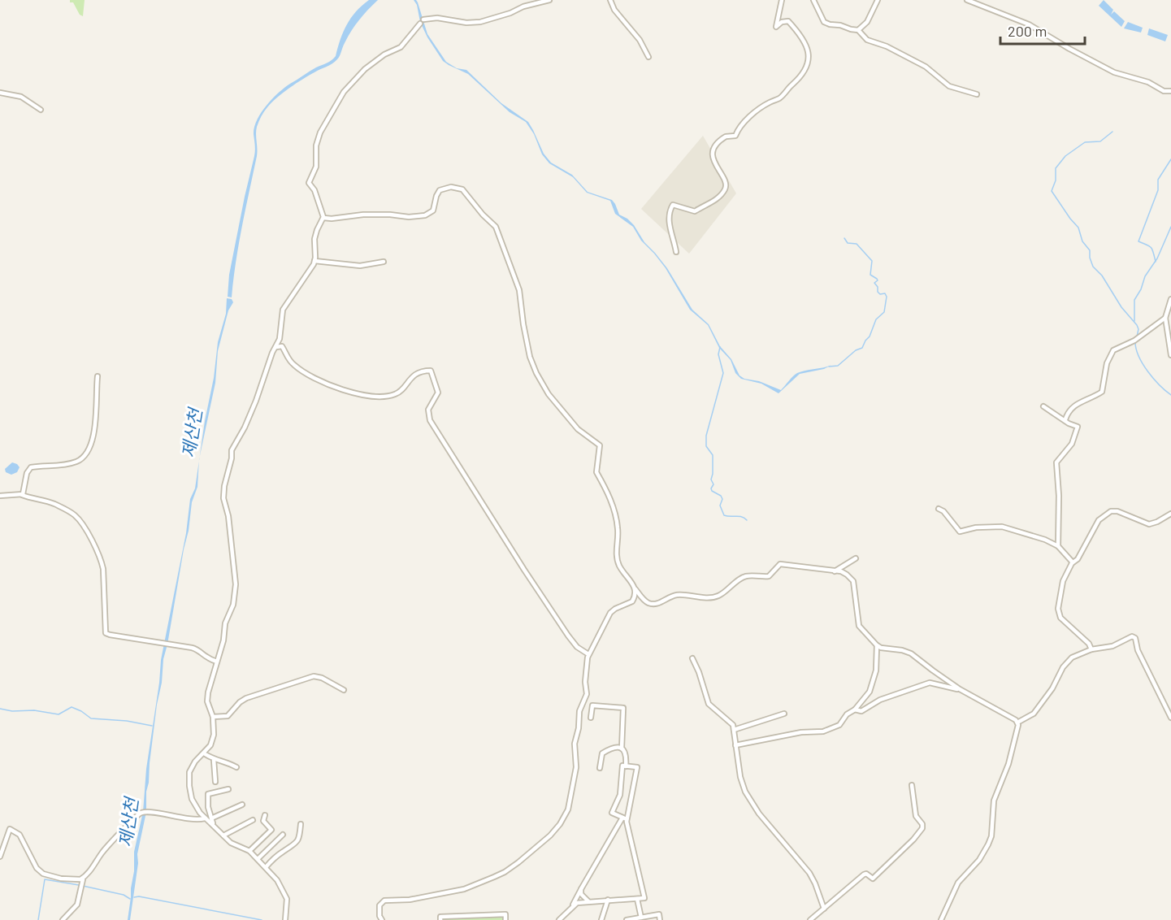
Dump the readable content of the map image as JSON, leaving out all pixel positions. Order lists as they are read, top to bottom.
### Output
{
  "water": ["제산천"],
  "scale_bar": "200 m"
}
